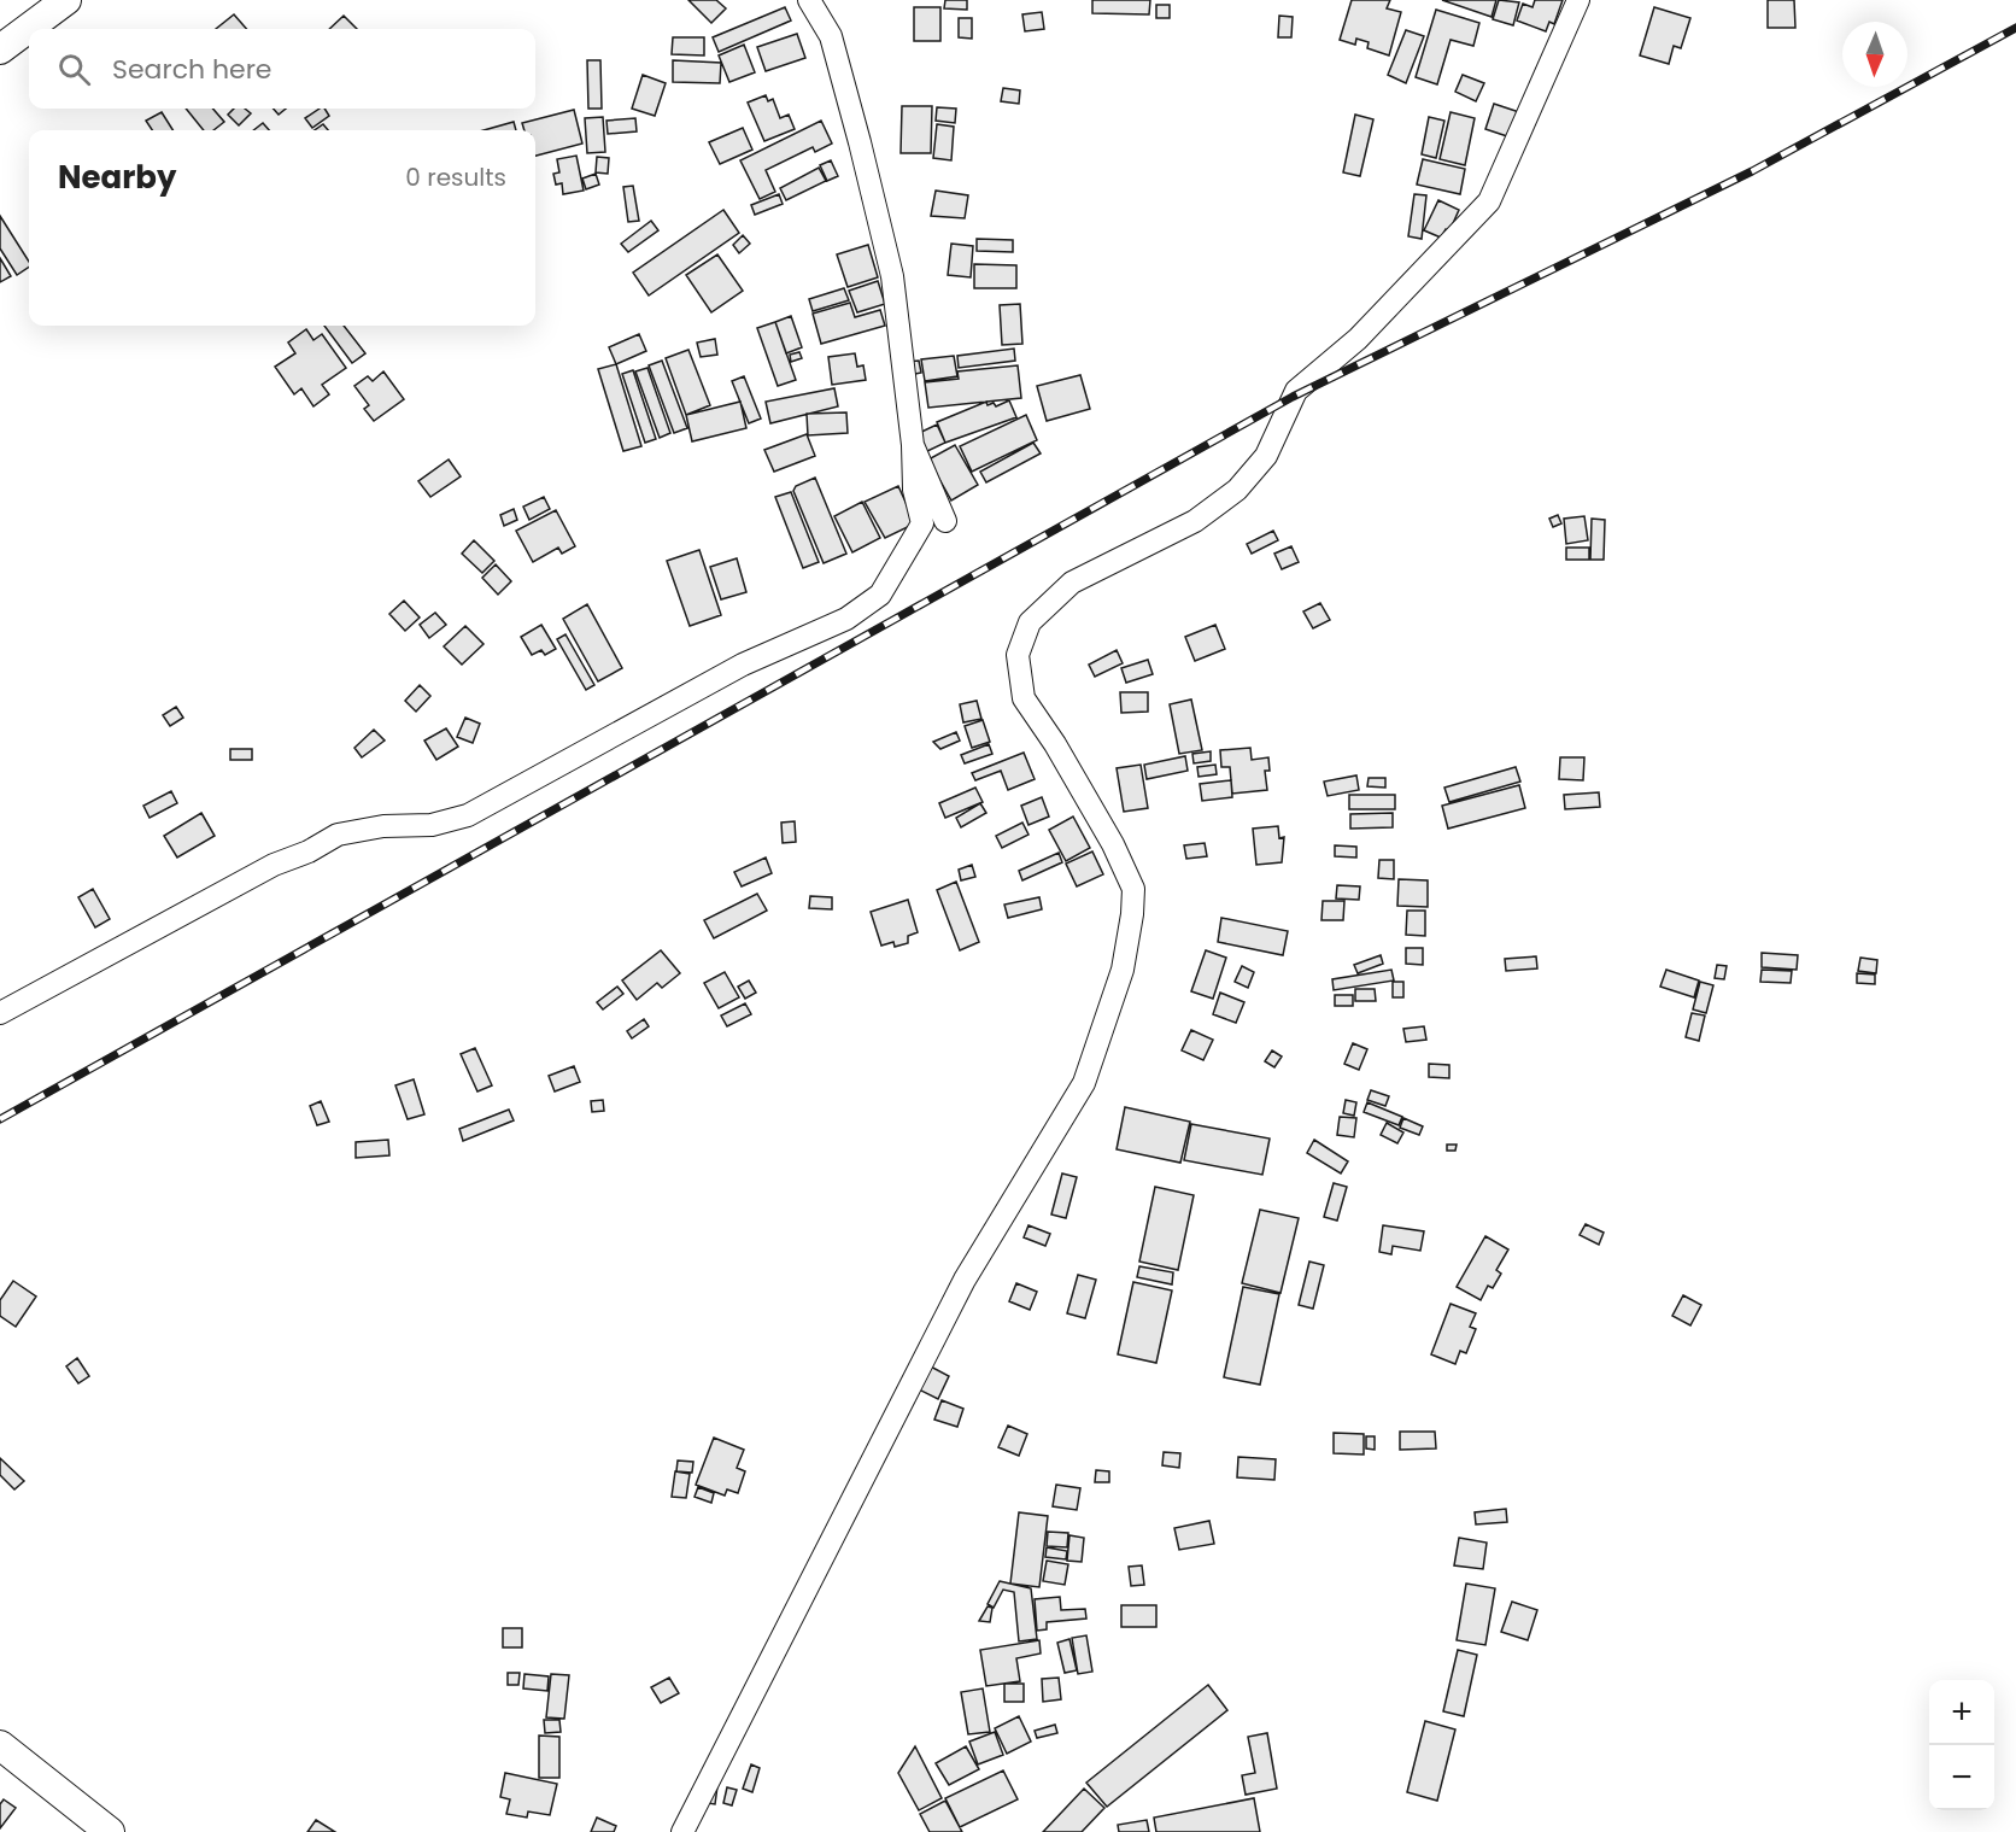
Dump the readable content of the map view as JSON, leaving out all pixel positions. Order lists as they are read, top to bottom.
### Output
{
  "north": "bottom",
  "page": {
    "search": "Search here",
    "heading": ["Nearby", "0 results"],
    "map_buttons": ["+", "−"]
  }
}
